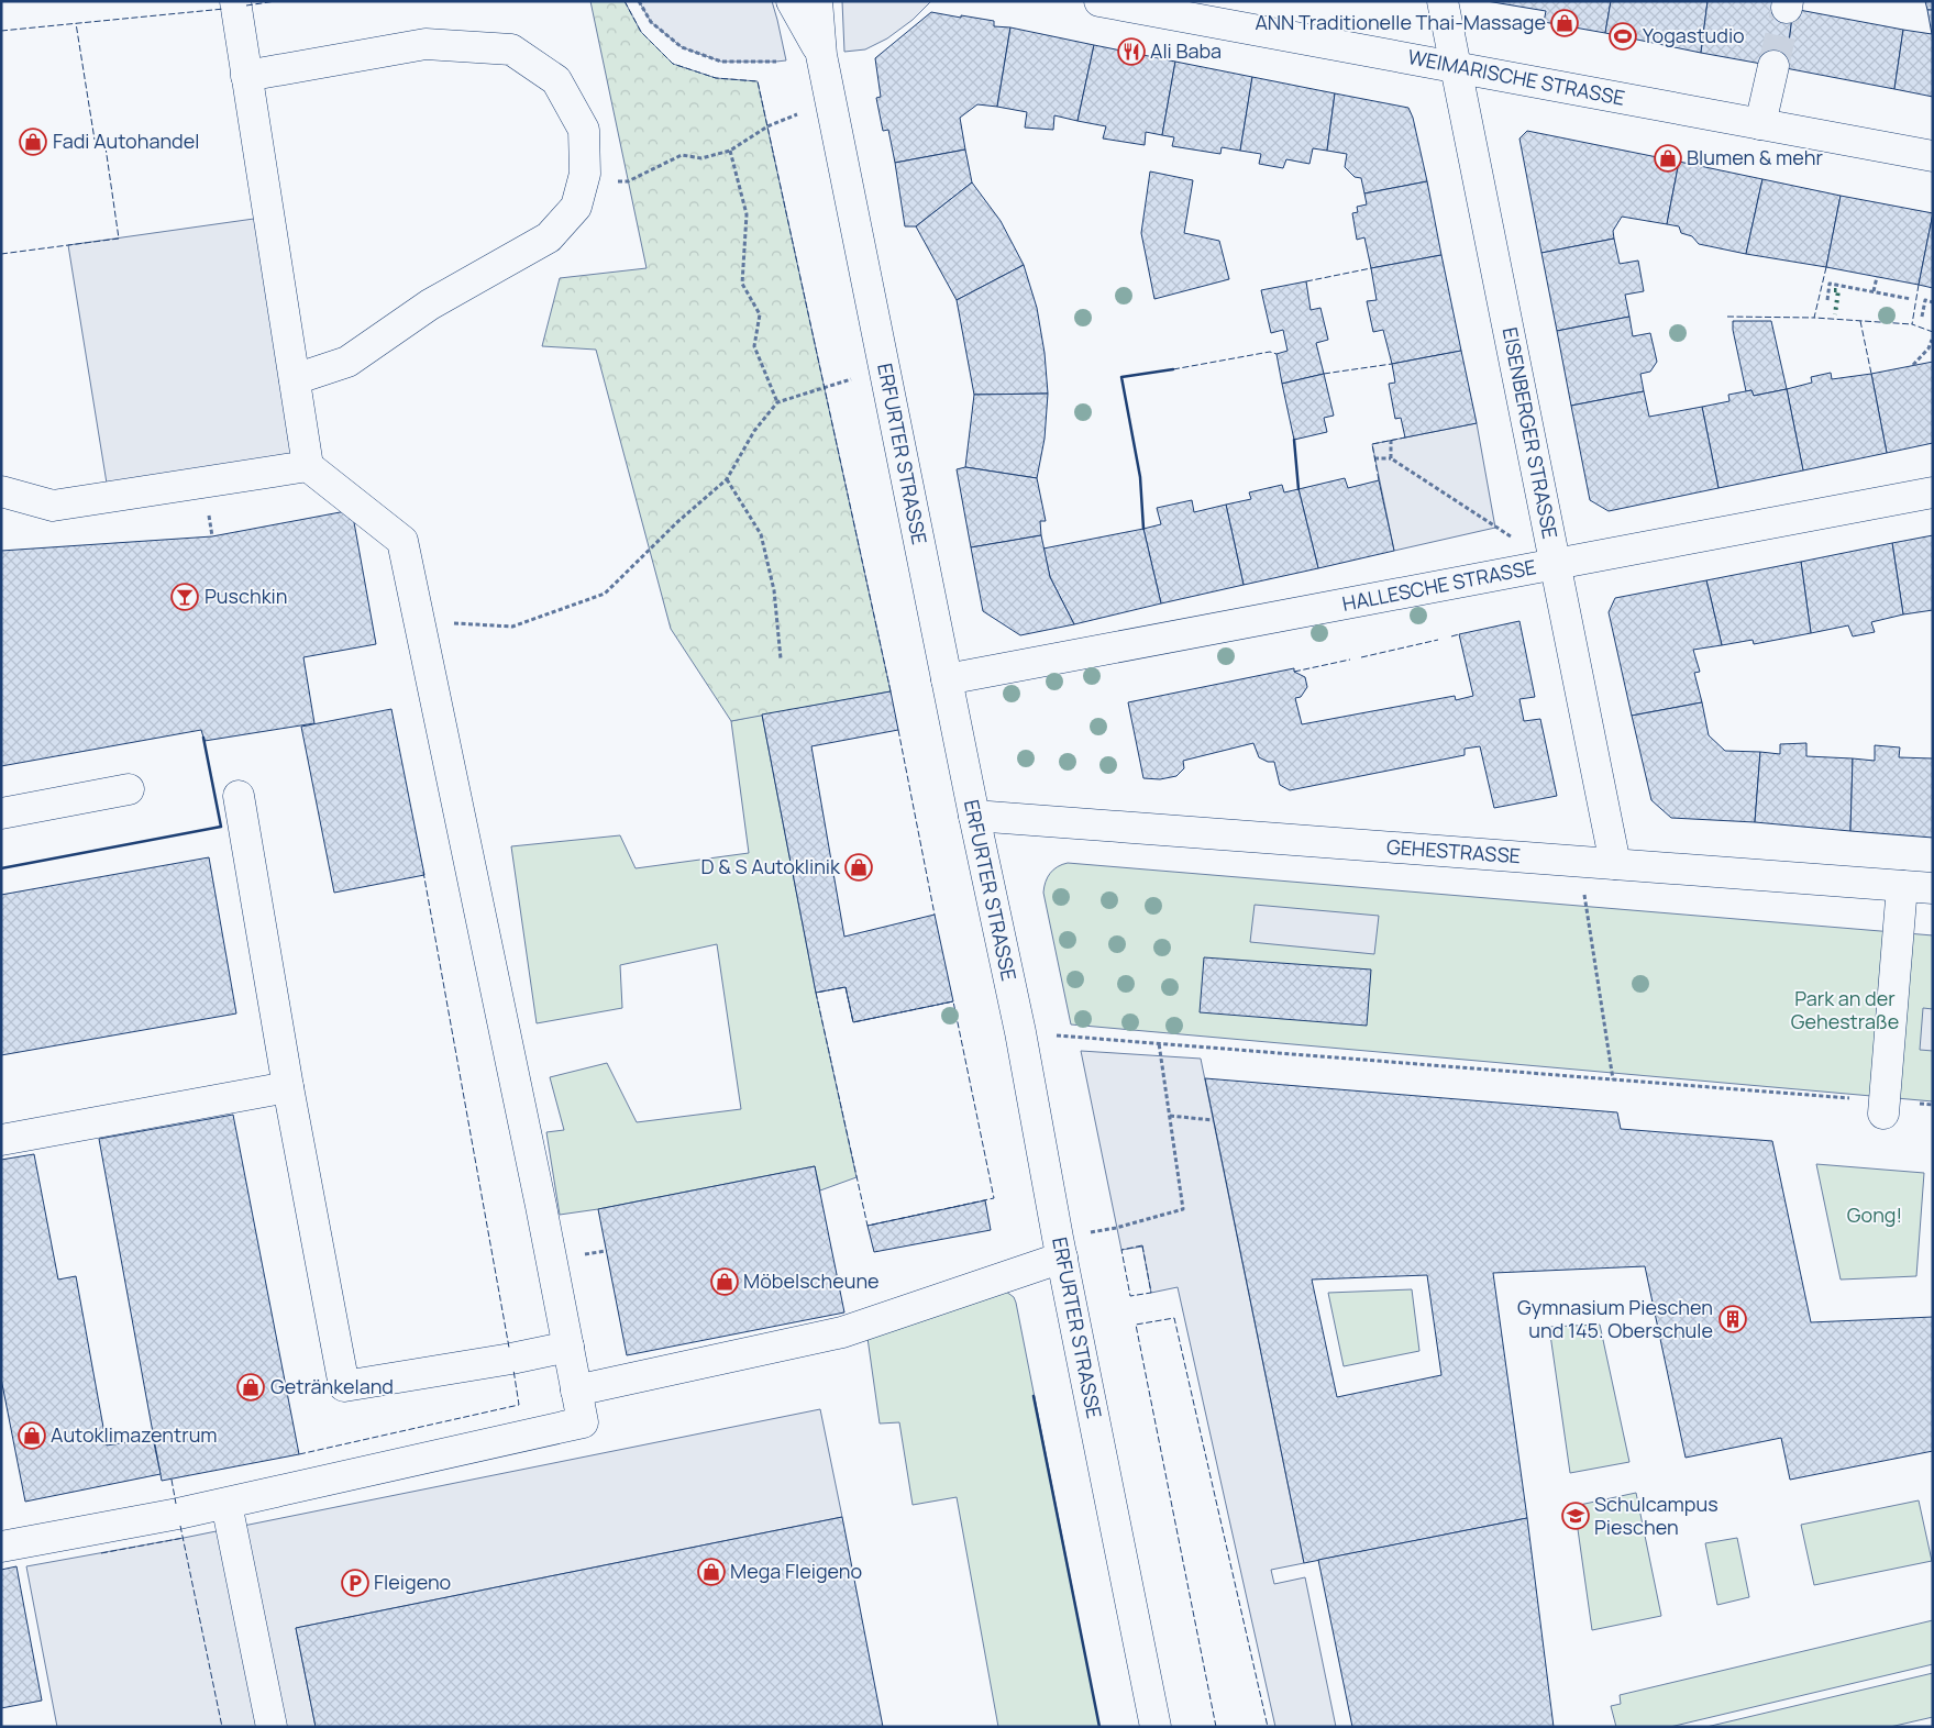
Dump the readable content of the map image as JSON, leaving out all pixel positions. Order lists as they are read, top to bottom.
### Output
{
  "streets": {
    "street": [
      "WEIMARISCHE STRASSE",
      "EISENBERGER STRASSE",
      "ERFURTER STRASSE",
      "HALLESCHE STRASSE",
      "GEHESTRASSE"
    ]
  },
  "crossings": [
    ["WEIMARISCHE STRASSE", "EISENBERGER STRASSE"],
    ["EISENBERGER STRASSE", "HALLESCHE STRASSE"],
    ["EISENBERGER STRASSE", "GEHESTRASSE"],
    ["ERFURTER STRASSE", "HALLESCHE STRASSE"],
    ["ERFURTER STRASSE", "GEHESTRASSE"]
  ],
  "parks": ["Park an der Gehestraße", "Gong!"],
  "places": {
    "shop": [
      "ANN Traditionelle Thai-Massage",
      "Fadi Autohandel",
      "Blumen & mehr",
      "D & S Autoklinik",
      "Möbelscheune",
      "Getränkeland",
      "Autoklimazentrum",
      "Mega Fleigeno"
    ],
    "sports": ["Yogastudio"],
    "restaurant": ["Ali Baba"],
    "bar": ["Puschkin"],
    "building": ["Gymnasium Pieschen und 145. Oberschule"],
    "school or university": ["Schulcampus Pieschen"],
    "parking": ["Fleigeno"]
  }
}
